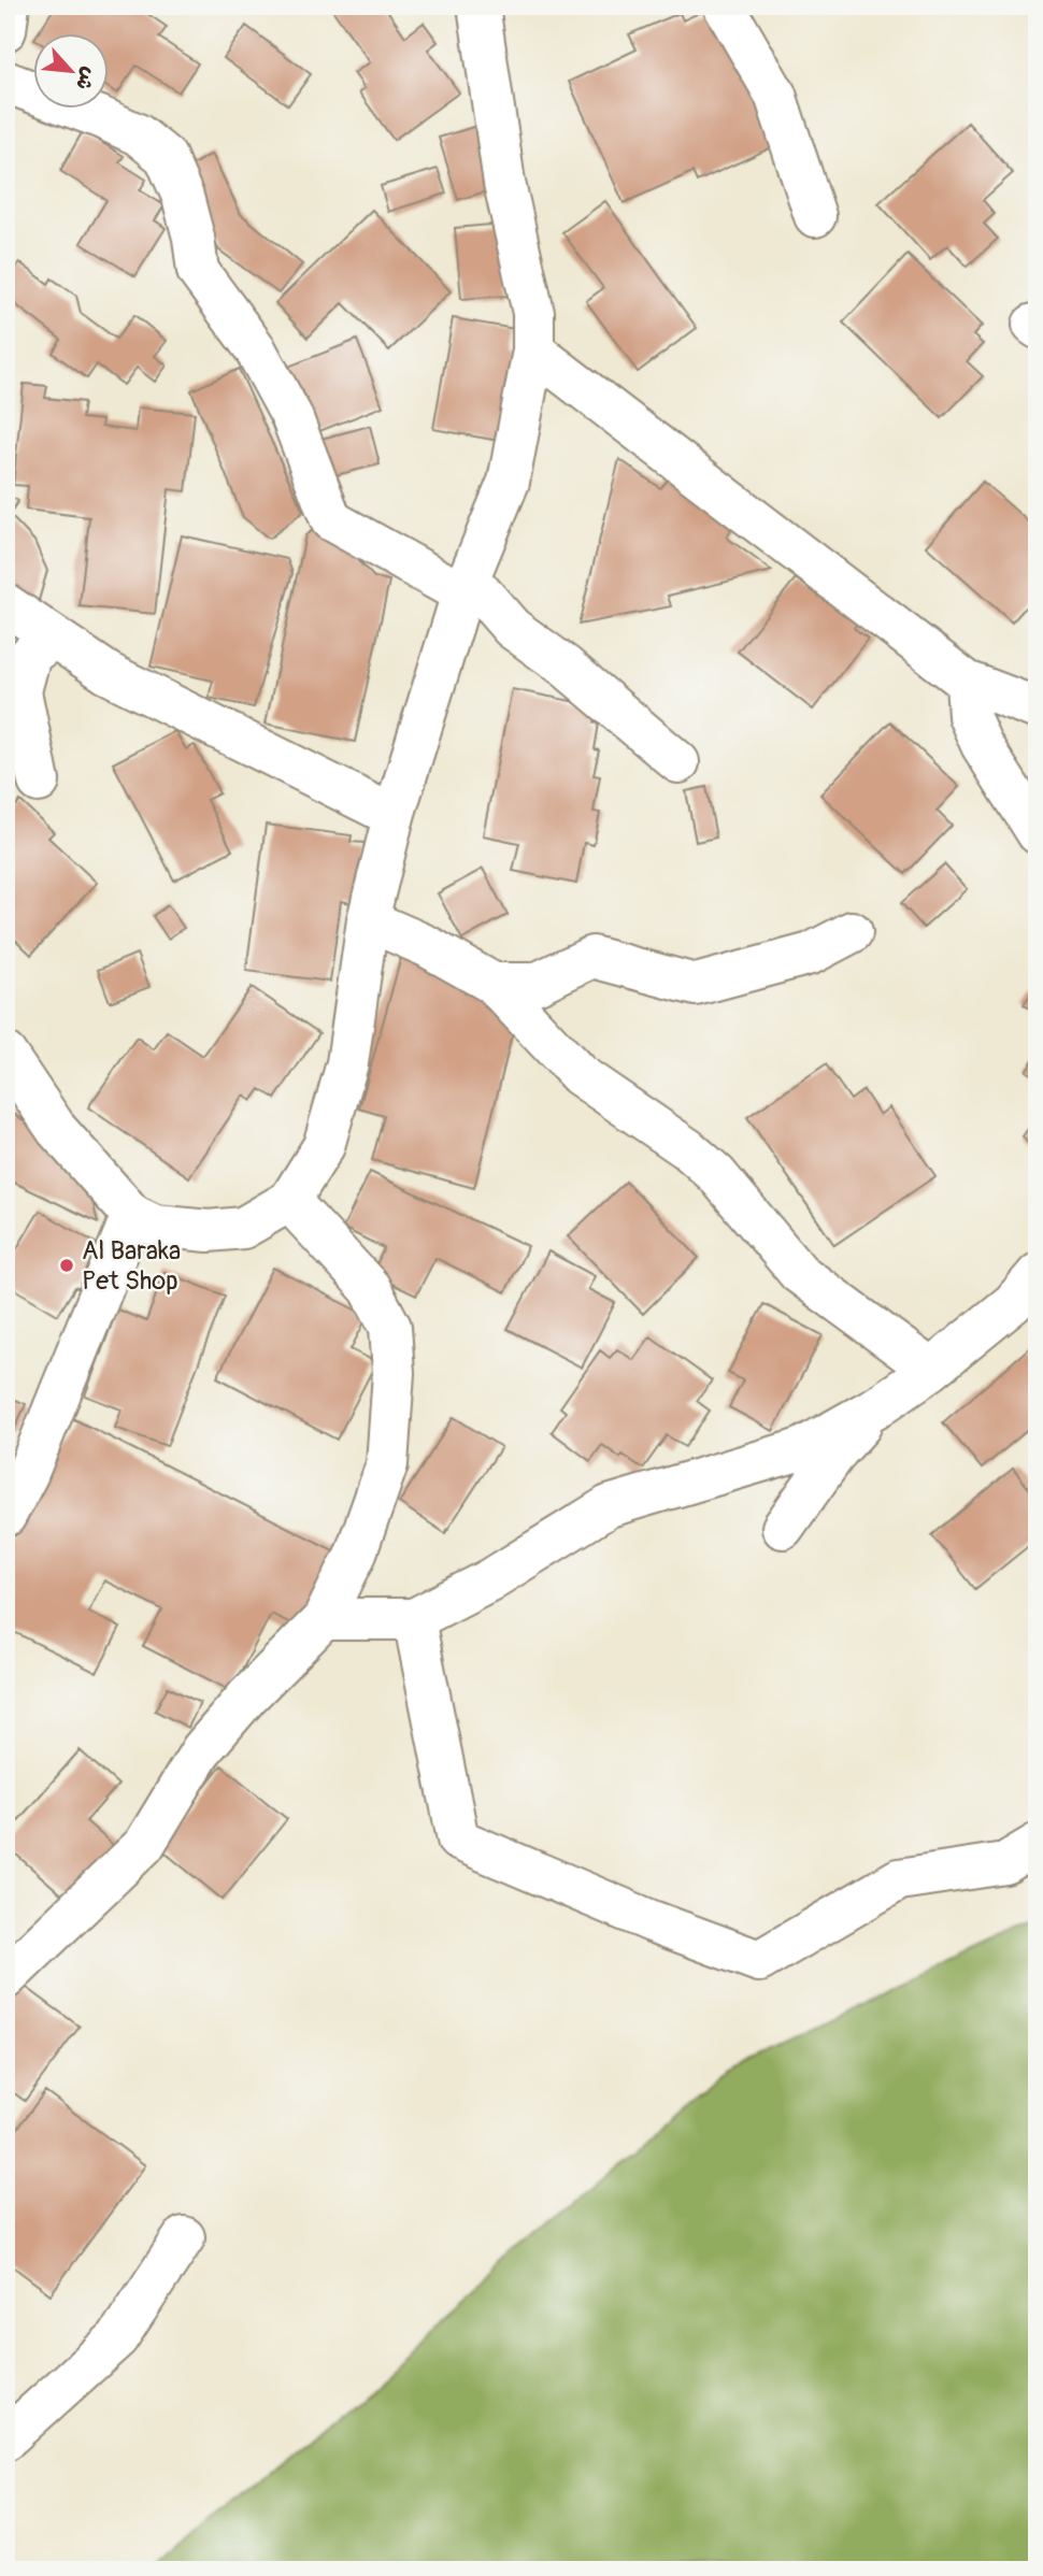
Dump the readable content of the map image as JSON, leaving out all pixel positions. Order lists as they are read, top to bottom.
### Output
{
  "places": ["Al Baraka Pet Shop"],
  "north": "bottom right"
}
